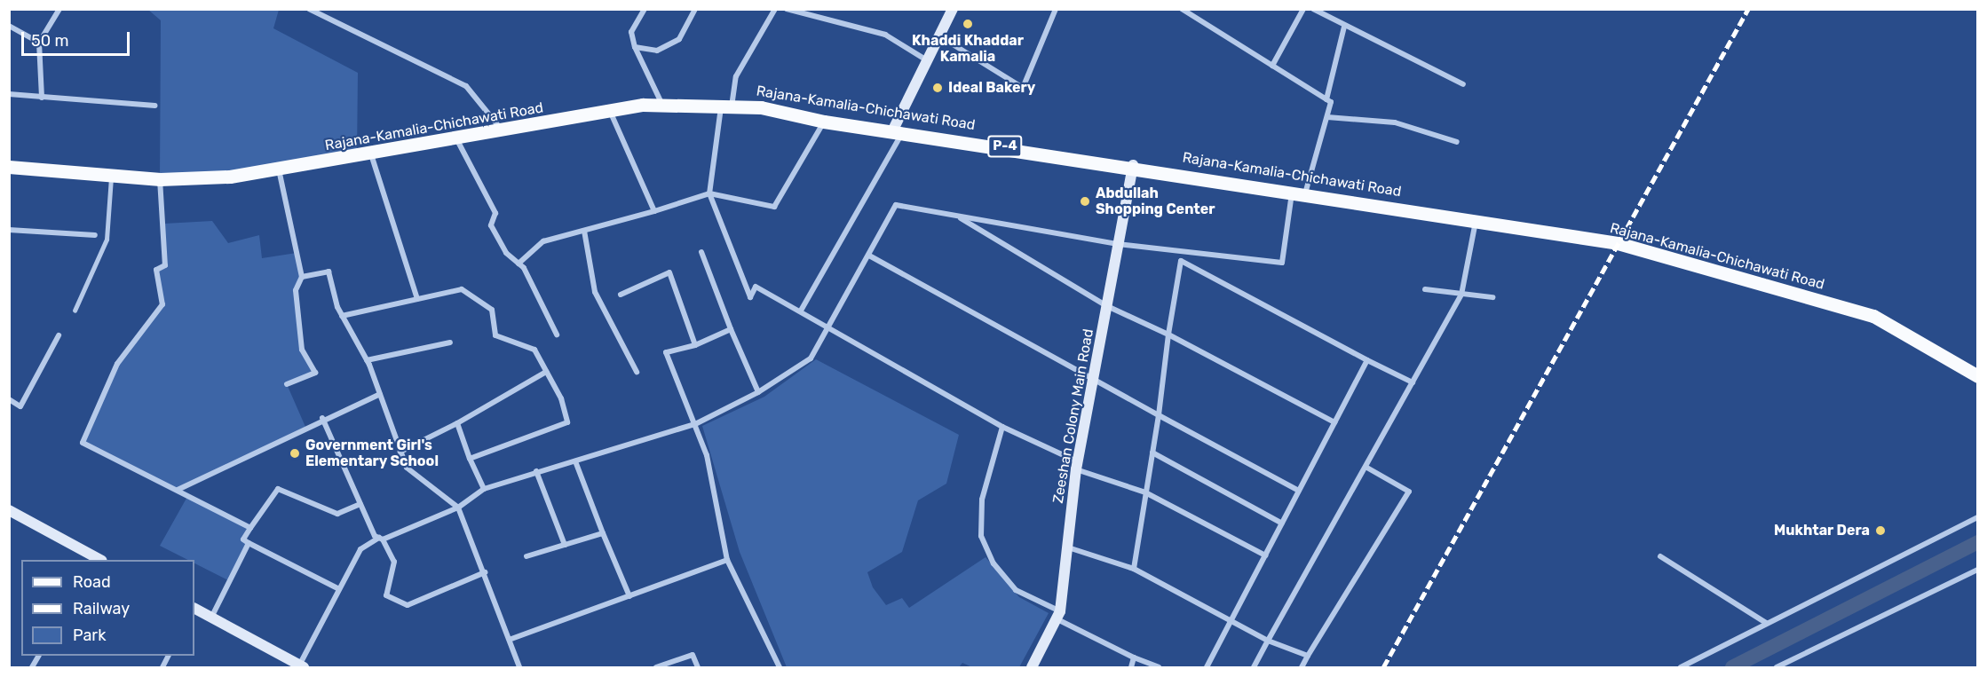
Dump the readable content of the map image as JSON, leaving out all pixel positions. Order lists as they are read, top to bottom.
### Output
{
  "streets": {
    "main road": ["Rajana-Kamalia-Chichawati Road", "P-4"],
    "street": ["Zeeshan Colony Main Road"]
  },
  "crossings": [
    ["Rajana-Kamalia-Chichawati Road", "Zeeshan Colony Main Road"]
  ],
  "places": [
    "Khaddi Khaddar Kamalia",
    "Ideal Bakery",
    "Abdullah Shopping Center",
    "Government Girl's Elementary School",
    "Mukhtar Dera"
  ],
  "legend": ["Road", "Railway", "Park"],
  "scale_bar": "50 m"
}
